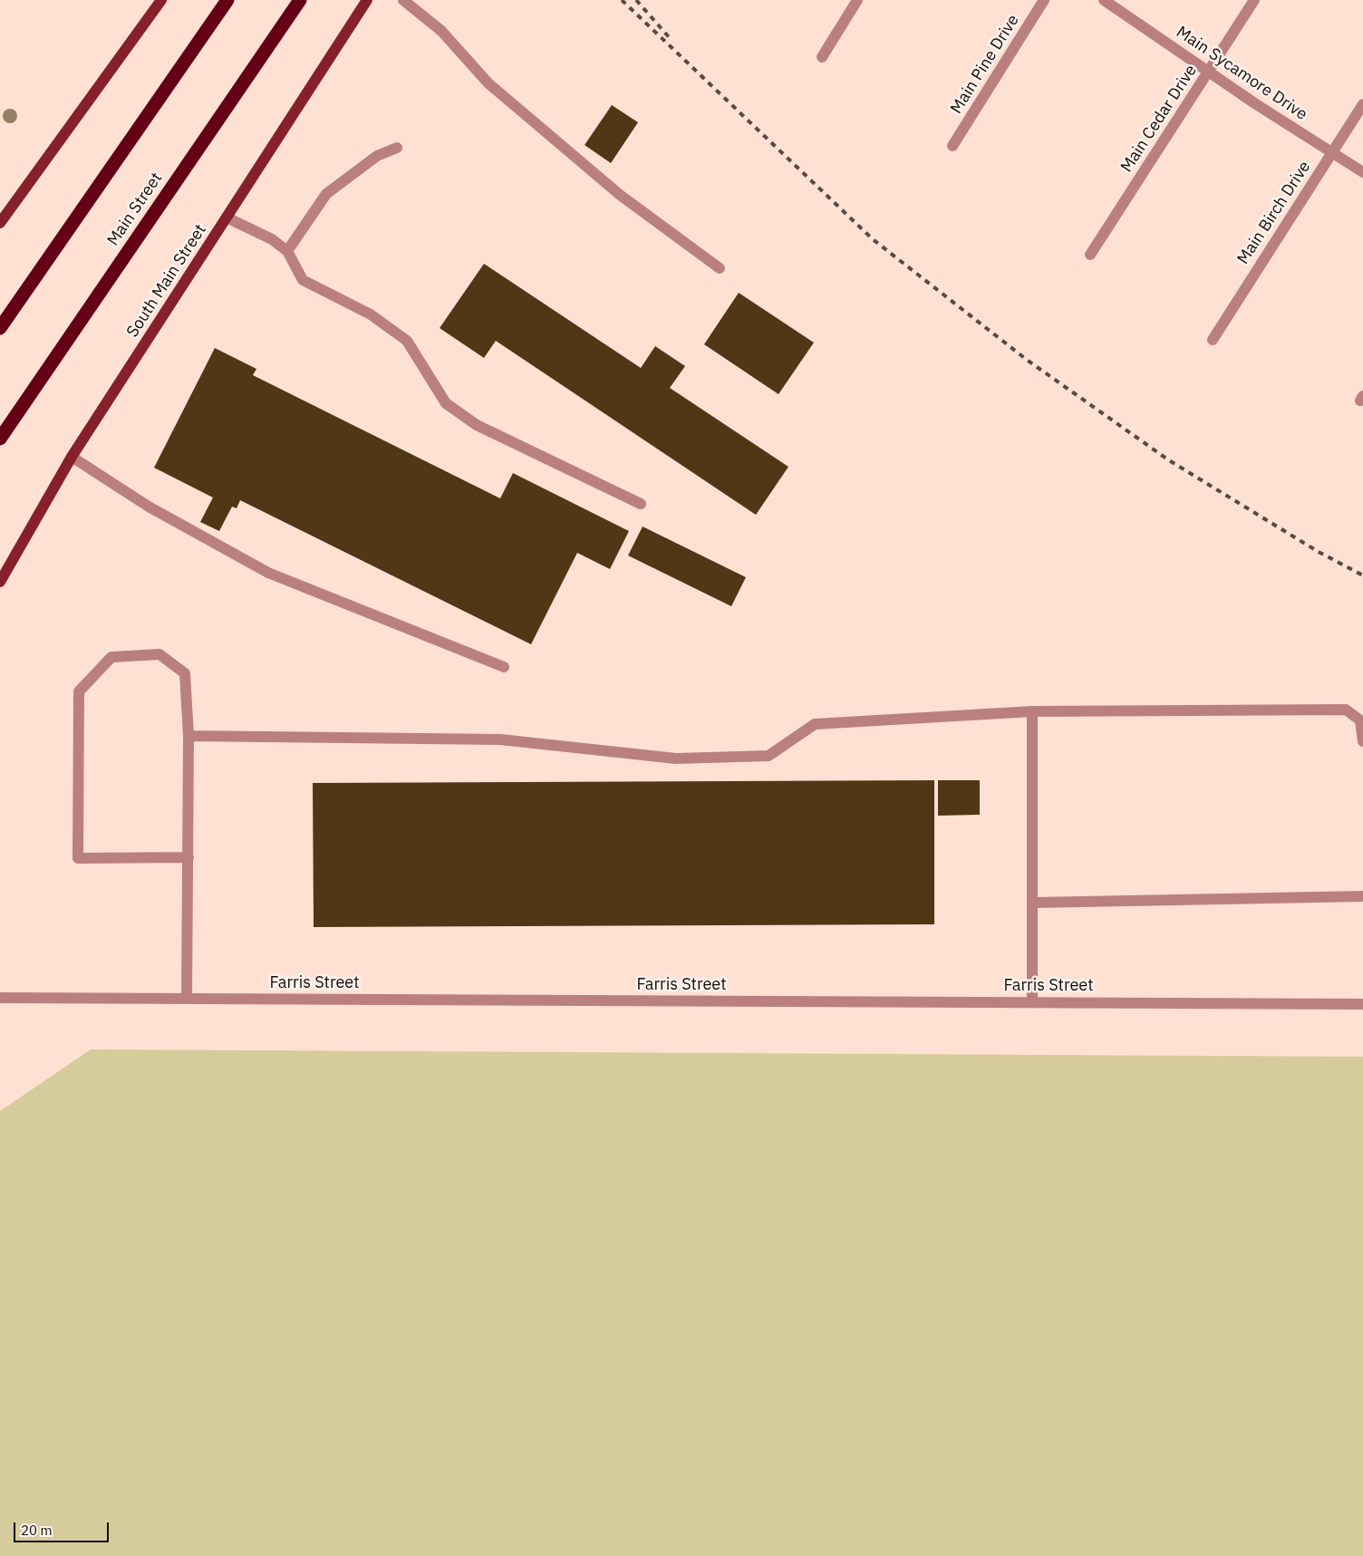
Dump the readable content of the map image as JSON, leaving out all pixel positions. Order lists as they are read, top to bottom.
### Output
{
  "streets": {
    "highway": ["Main Street"],
    "main road": ["South Main Street"],
    "lane": [
      "Main Pine Drive",
      "Main Sycamore Drive",
      "Main Cedar Drive",
      "Main Birch Drive",
      "Farris Street"
    ]
  },
  "crossings": [
    ["Main Sycamore Drive", "Main Cedar Drive"],
    ["Main Sycamore Drive", "Main Birch Drive"]
  ],
  "scale_bar": "20 m"
}
